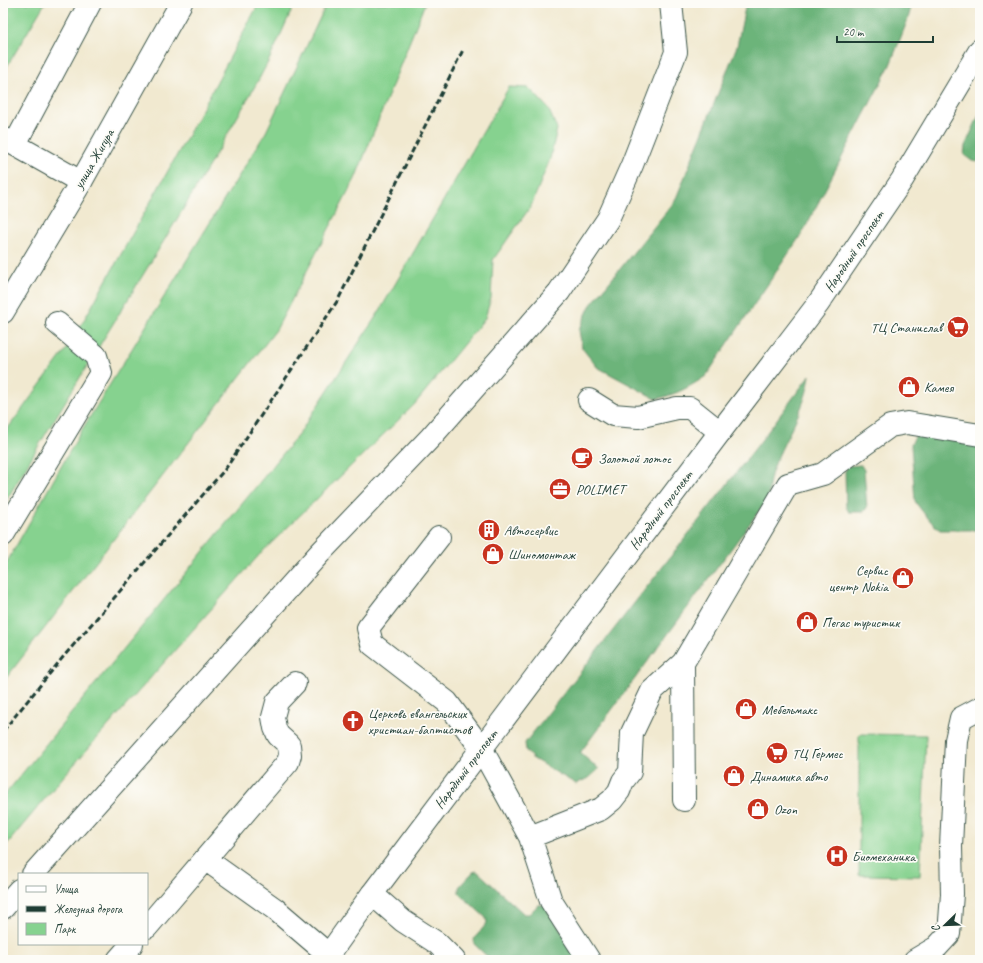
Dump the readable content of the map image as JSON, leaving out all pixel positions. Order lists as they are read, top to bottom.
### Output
{
  "streets": {
    "main road": ["улица Жигура", "Народный проспект"]
  },
  "places": {
    "supermarket": ["ТЦ Станислав", "ТЦ Гермес"],
    "shop": [
      "Камея",
      "Шиномонтаж",
      "Сервис центр Nokia",
      "Пегас туристик",
      "Мебельмакс",
      "Динамика авто",
      "Ozon"
    ],
    "cafe": ["Золотой лотос"],
    "office": ["POLIMET"],
    "building": ["Автосервис"],
    "church": ["Церковь евангельских христиан-баптистов"],
    "hospital": ["Биомеханика"]
  },
  "legend": ["Улица", "Железная дорога", "Парк"],
  "scale_bar": "20 m",
  "north": "bottom left"
}
